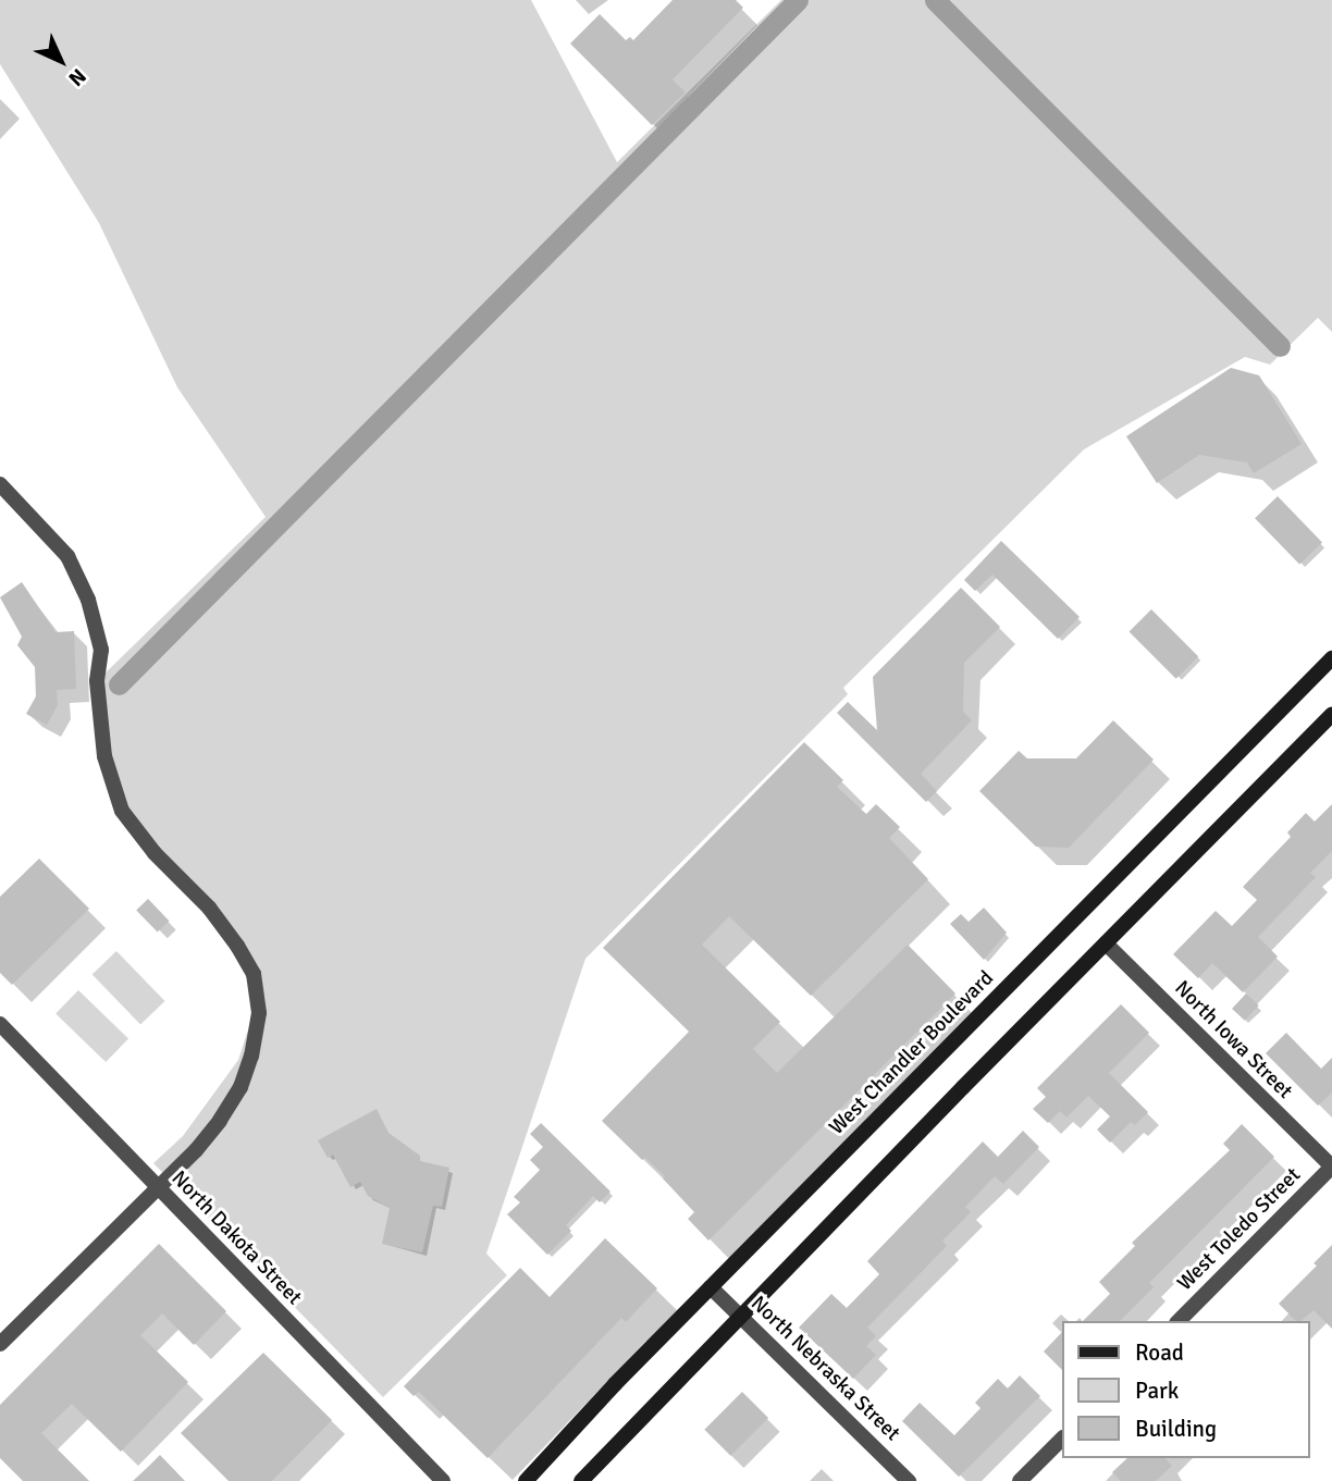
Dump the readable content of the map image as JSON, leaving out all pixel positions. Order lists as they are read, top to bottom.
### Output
{
  "streets": {
    "main road": ["West Chandler Boulevard"],
    "street": [
      "North Iowa Street",
      "West Toledo Street",
      "North Dakota Street",
      "North Nebraska Street"
    ]
  },
  "crossings": [
    ["North Iowa Street", "West Toledo Street"],
    ["West Chandler Boulevard", "North Nebraska Street"]
  ],
  "legend": ["Road", "Park", "Building"],
  "north": "bottom right"
}
